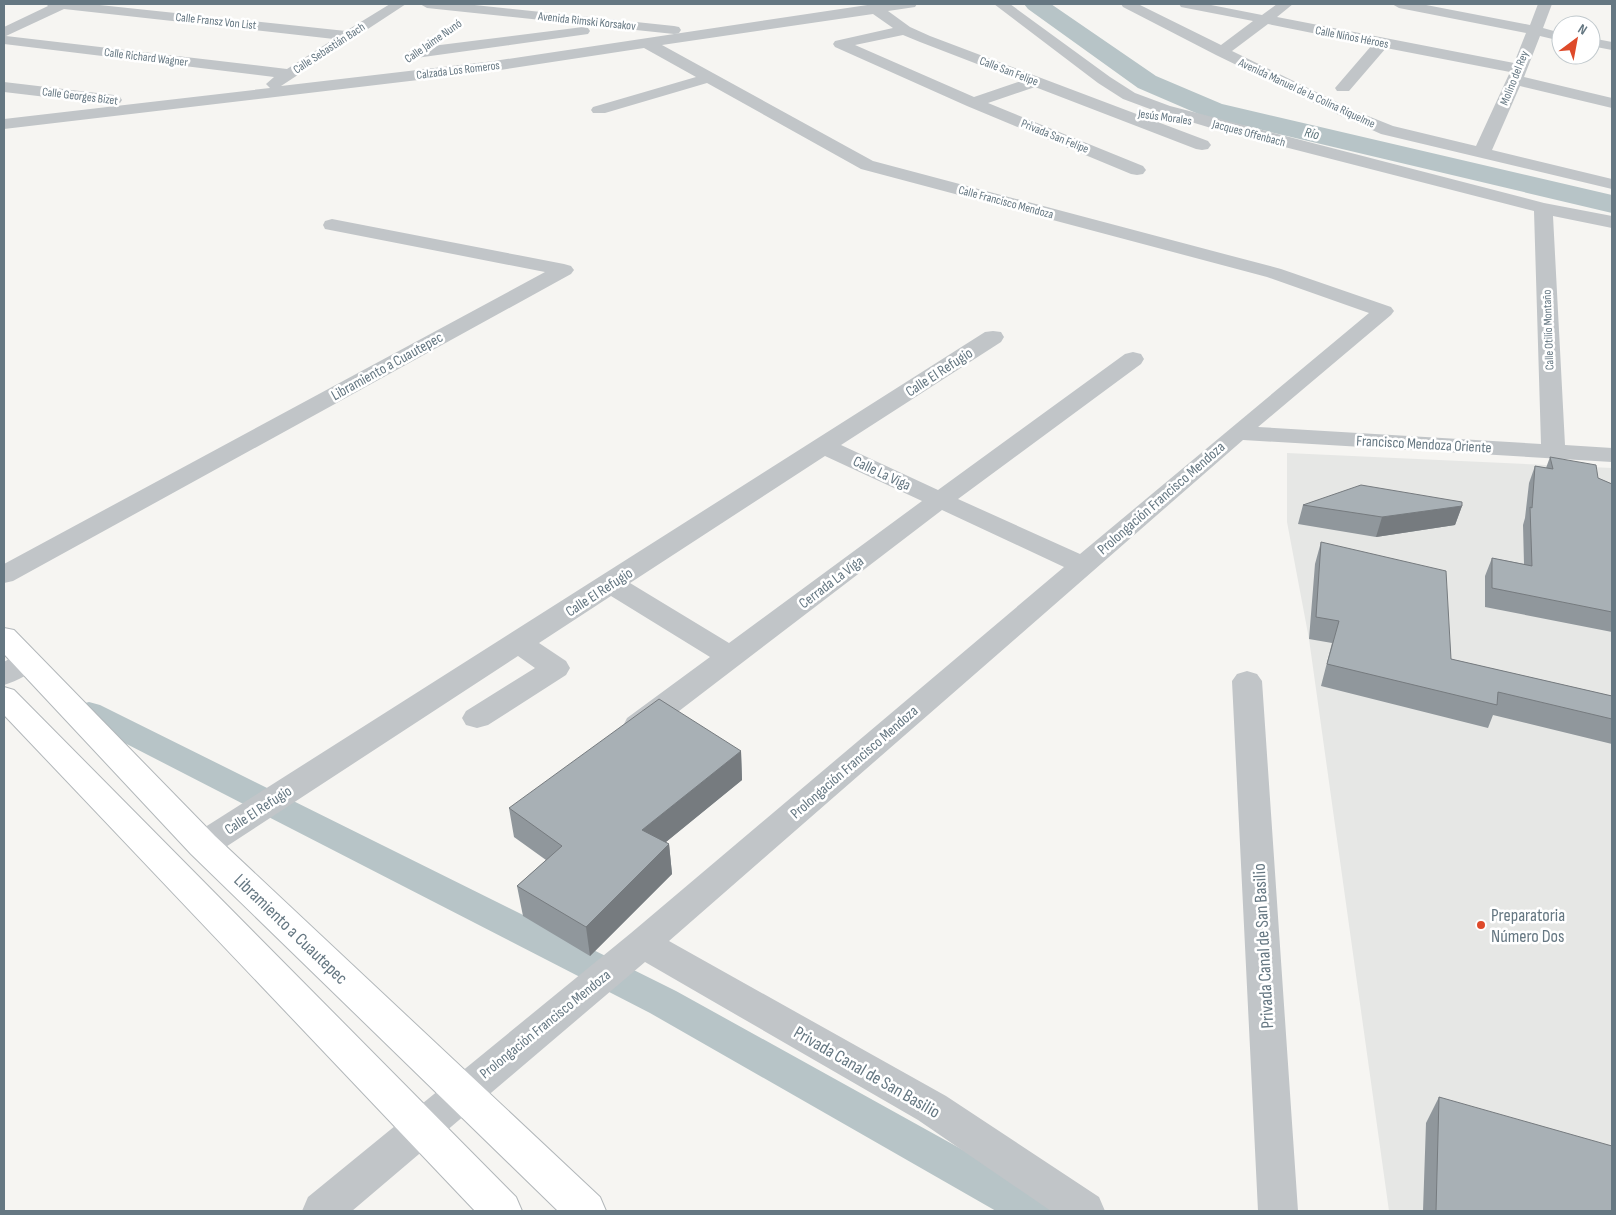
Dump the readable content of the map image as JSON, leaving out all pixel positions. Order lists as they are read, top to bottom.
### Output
{
  "streets": {
    "main road": ["Libramiento a Cuautepec"],
    "street": [
      "Calle Fransz Von List",
      "Avenida Rimski Korsakov",
      "Calle Niños Héroes",
      "Calle Jaime Nunó",
      "Calle Sebastián Bach",
      "Calle Richard Wagner",
      "Calzada Los Romeros",
      "Calle San Felipe",
      "Molino del Rey",
      "Avenida Manuel de la Colina Riquelme",
      "Calle Georges Bizet",
      "Jesús Morales",
      "Jacques Offenbach",
      "Privada San Felipe",
      "Calle Francisco Mendoza",
      "Calle Otilio Montaño",
      "Calle El Refugio",
      "Francisco Mendoza Oriente",
      "Calle La Viga",
      "Prolongación Francisco Mendoza",
      "Cerrada La Viga",
      "Privada Canal de San Basilio"
    ]
  },
  "crossings": [
    ["Calle Fransz Von List", "Calle Sebastián Bach"],
    ["Avenida Rimski Korsakov", "Calle Jaime Nunó"],
    ["Calle Niños Héroes", "Molino del Rey"],
    ["Calle Sebastián Bach", "Calle Richard Wagner"],
    ["Calle Sebastián Bach", "Calzada Los Romeros"],
    ["Calzada Los Romeros", "Calle Georges Bizet"],
    ["Calzada Los Romeros", "Calle Francisco Mendoza"],
    ["Calle San Felipe", "Jesús Morales"],
    ["Molino del Rey", "Avenida Manuel de la Colina Riquelme"],
    ["Jesús Morales", "Jacques Offenbach"],
    ["Jacques Offenbach", "Calle Otilio Montaño"],
    ["Calle Francisco Mendoza", "Prolongación Francisco Mendoza"],
    ["Calle Otilio Montaño", "Francisco Mendoza Oriente"],
    ["Libramiento a Cuautepec", "Calle El Refugio"],
    ["Libramiento a Cuautepec", "Prolongación Francisco Mendoza"],
    ["Calle El Refugio", "Calle La Viga"],
    ["Francisco Mendoza Oriente", "Prolongación Francisco Mendoza"],
    ["Calle La Viga", "Cerrada La Viga"],
    ["Prolongación Francisco Mendoza", "Privada Canal de San Basilio"]
  ],
  "water": ["Río"],
  "places": ["Preparatoria Número Dos"],
  "north": "top right"
}
